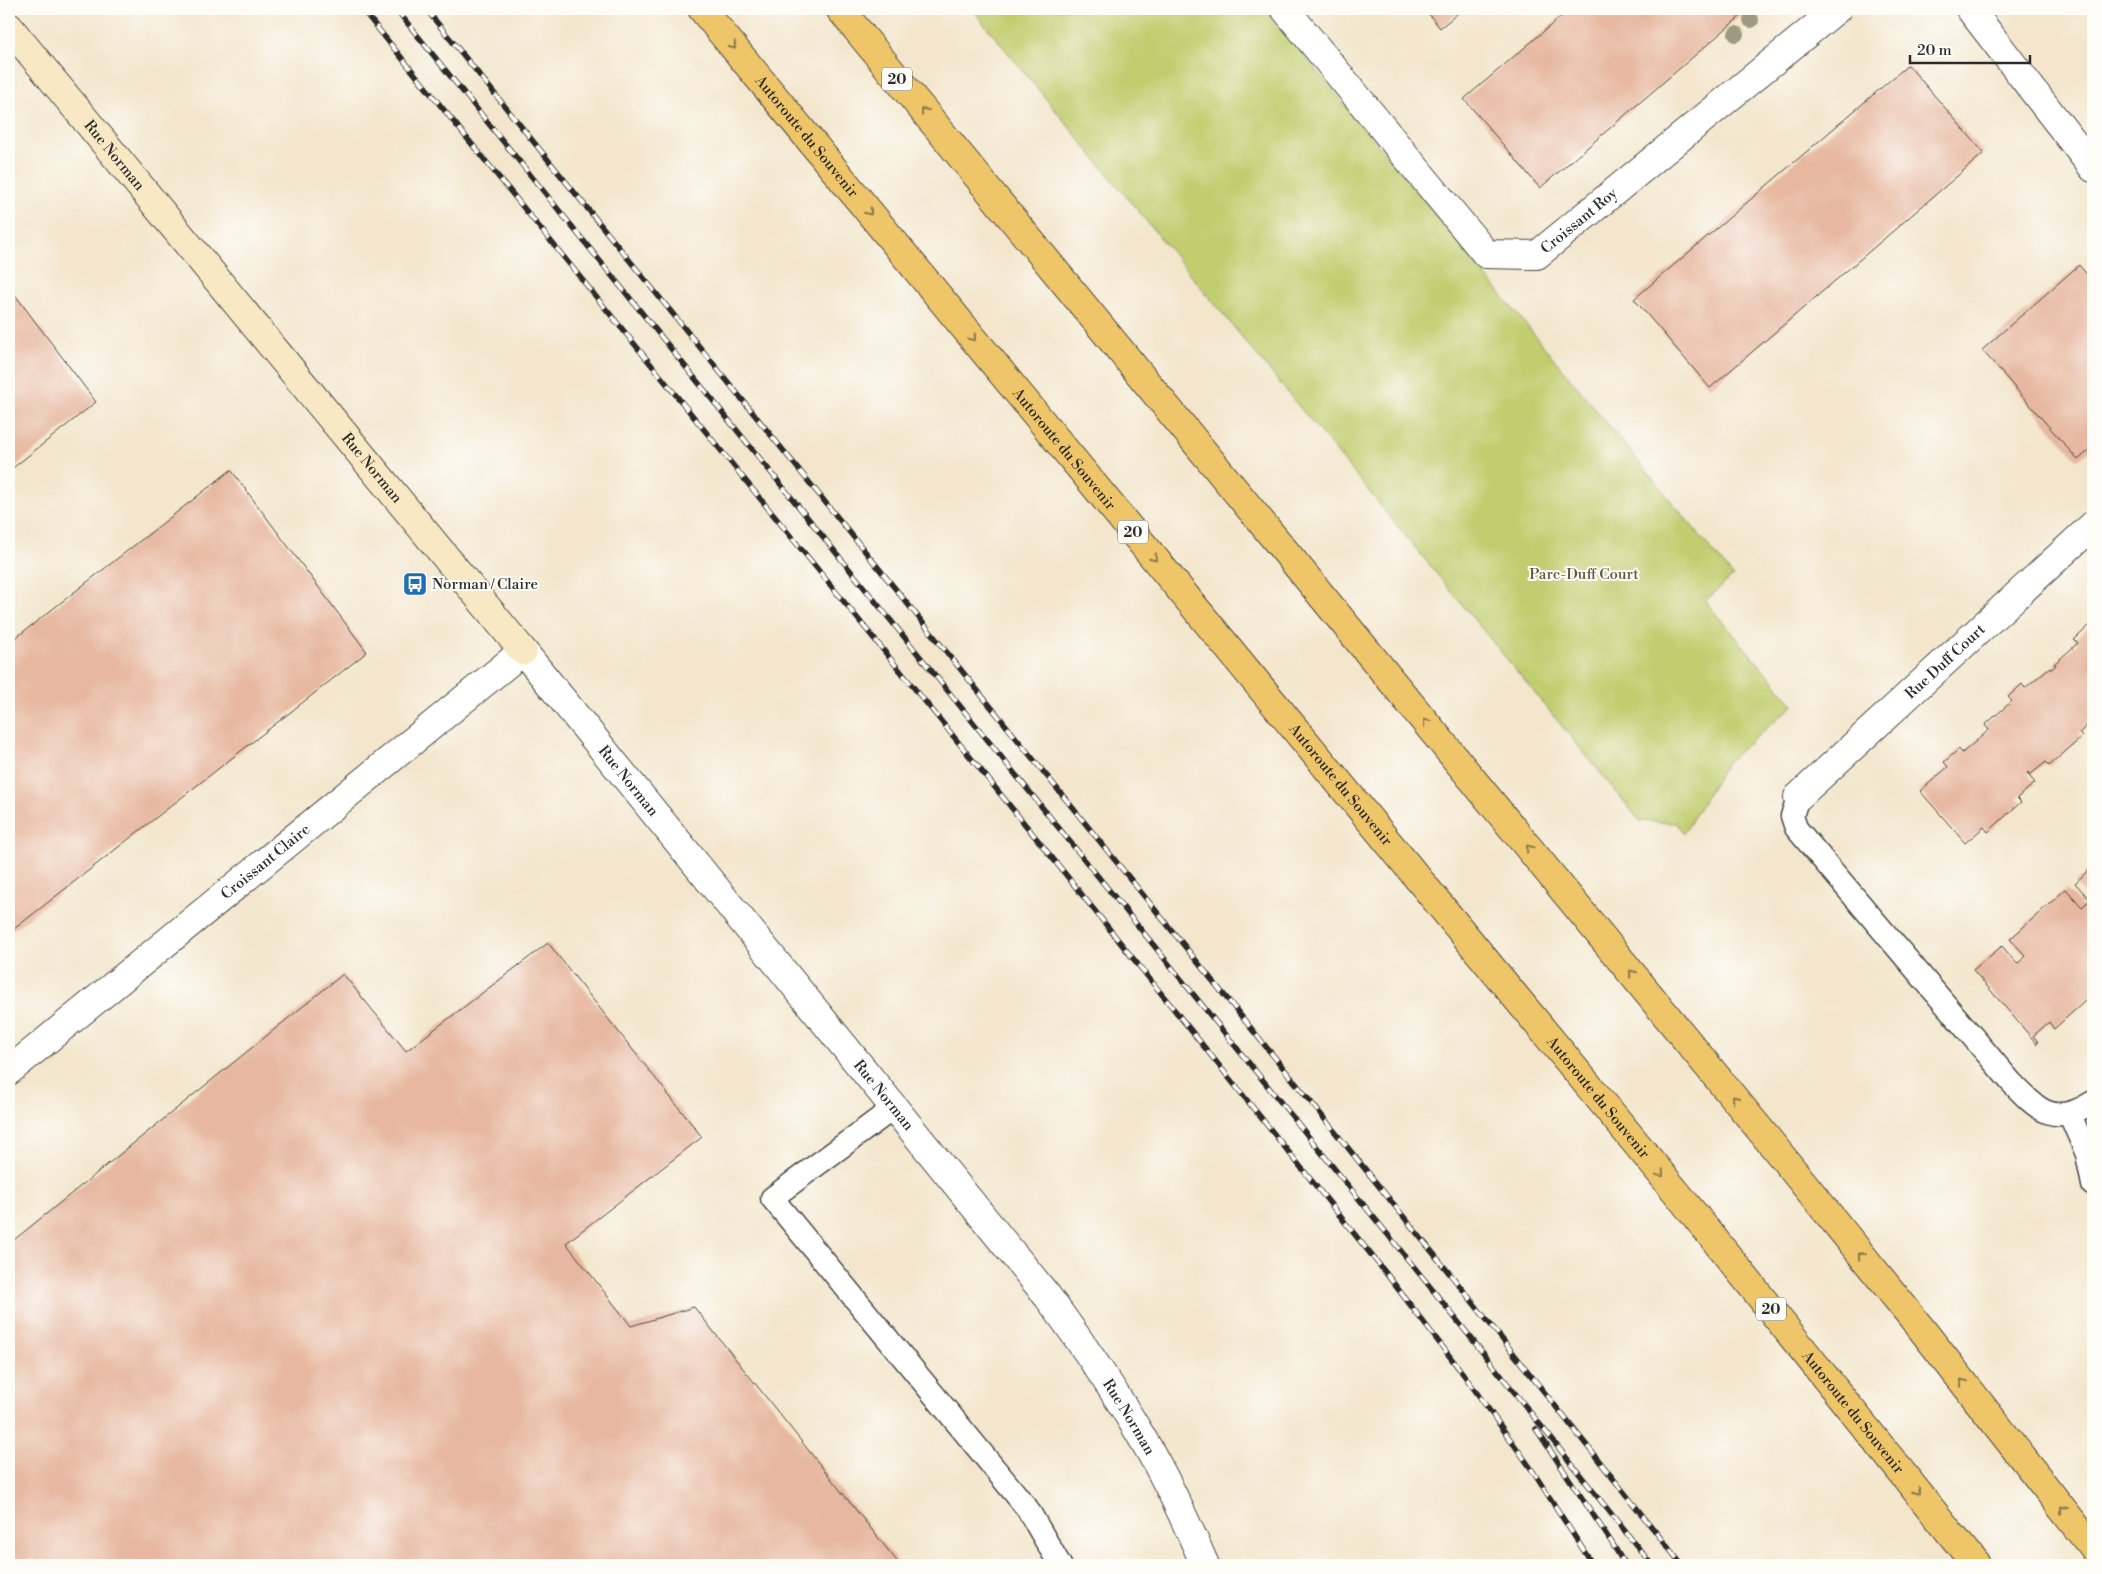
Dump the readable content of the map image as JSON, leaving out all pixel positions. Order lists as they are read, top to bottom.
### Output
{
  "streets": {
    "highway": ["20", "Autoroute du Souvenir"],
    "street": [
      "Rue Norman",
      "Croissant Roy",
      "Rue Duff Court",
      "Croissant Claire"
    ]
  },
  "crossings": [
    ["Rue Norman", "Croissant Claire"]
  ],
  "parks": ["Parc-Duff Court"],
  "places": {
    "bus stop": ["Norman / Claire"]
  },
  "scale_bar": "20 m"
}
